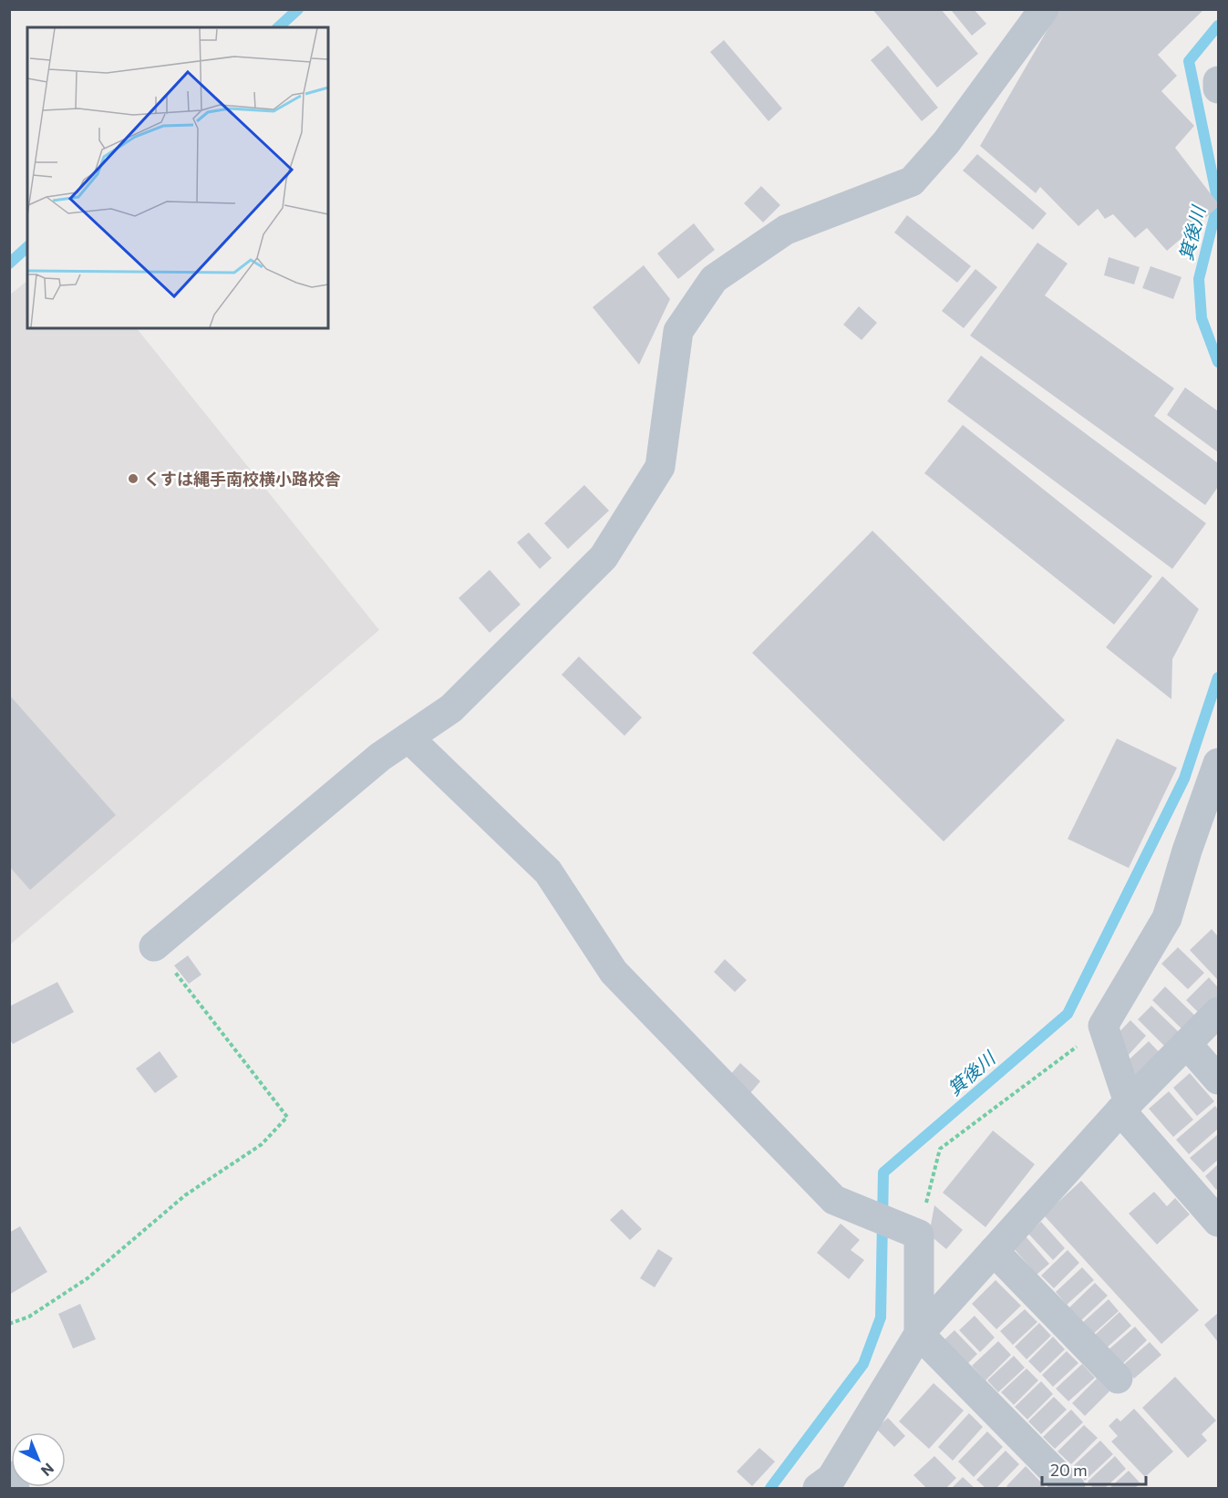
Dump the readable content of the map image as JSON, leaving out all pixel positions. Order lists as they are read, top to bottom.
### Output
{
  "water": ["箕後川"],
  "places": ["くすは縄手南校横小路校舎"],
  "scale_bar": "20 m",
  "north": "bottom right"
}
